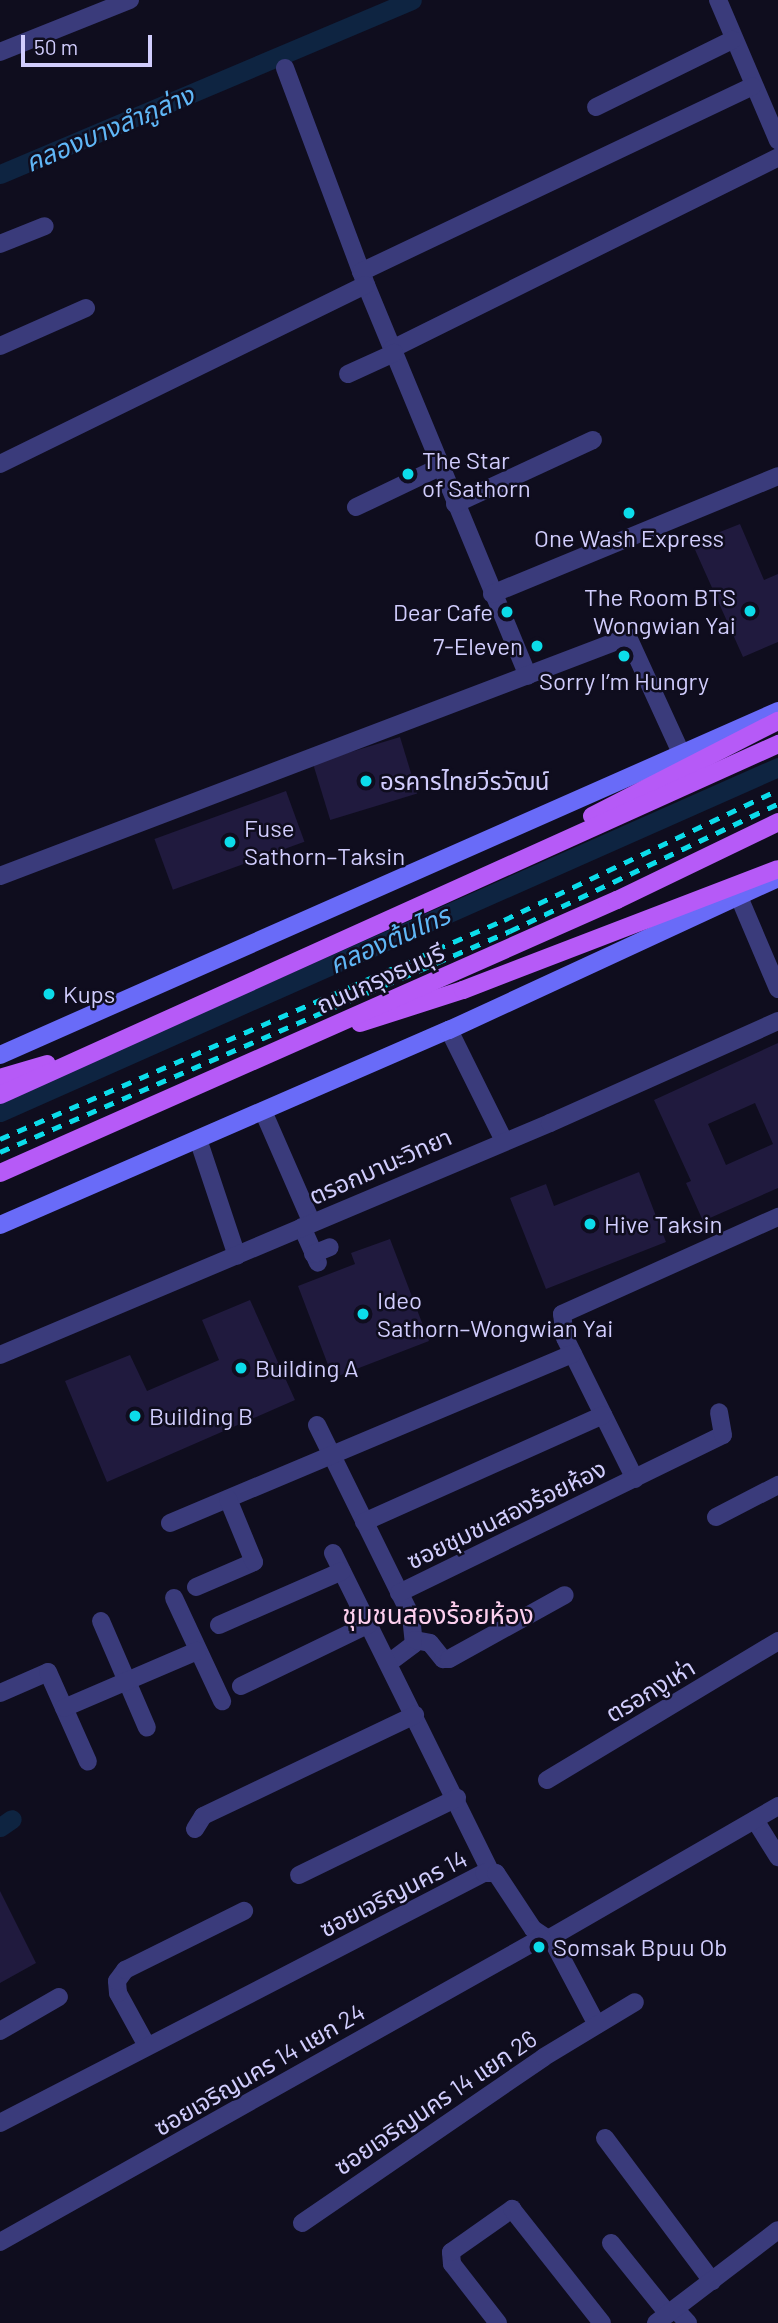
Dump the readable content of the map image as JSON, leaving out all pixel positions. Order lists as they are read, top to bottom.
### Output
{
  "streets": {
    "main road": ["ถนนกรุงธนบุรี"],
    "street": [
      "ตรอกมานะวิทยา",
      "ซอยชุมชนสองร้อยห้อง",
      "ตรอกงูเห่า",
      "ซอยเจริญนคร 14",
      "ซอยเจริญนคร 14 แยก 24",
      "ซอยเจริญนคร 14 แยก 26"
    ]
  },
  "crossings": [
    ["ซอยเจริญนคร 14", "ซอยเจริญนคร 14 แยก 24"]
  ],
  "districts": ["ชุมชนสองร้อยห้อง"],
  "water": ["คลองบางลำภูล่าง", "คลองต้นไทร"],
  "places": [
    "The Star of Sathorn",
    "One Wash Express",
    "The Room BTS Wongwian Yai",
    "Dear Cafe",
    "7-Eleven",
    "Sorry I’m Hungry",
    "อรคารไทยวีรวัฒน์",
    "Fuse Sathorn–Taksin",
    "Kups",
    "Hive Taksin",
    "Ideo Sathorn–Wongwian Yai",
    "Building A",
    "Building B",
    "Somsak Bpuu Ob"
  ],
  "scale_bar": "50 m"
}
